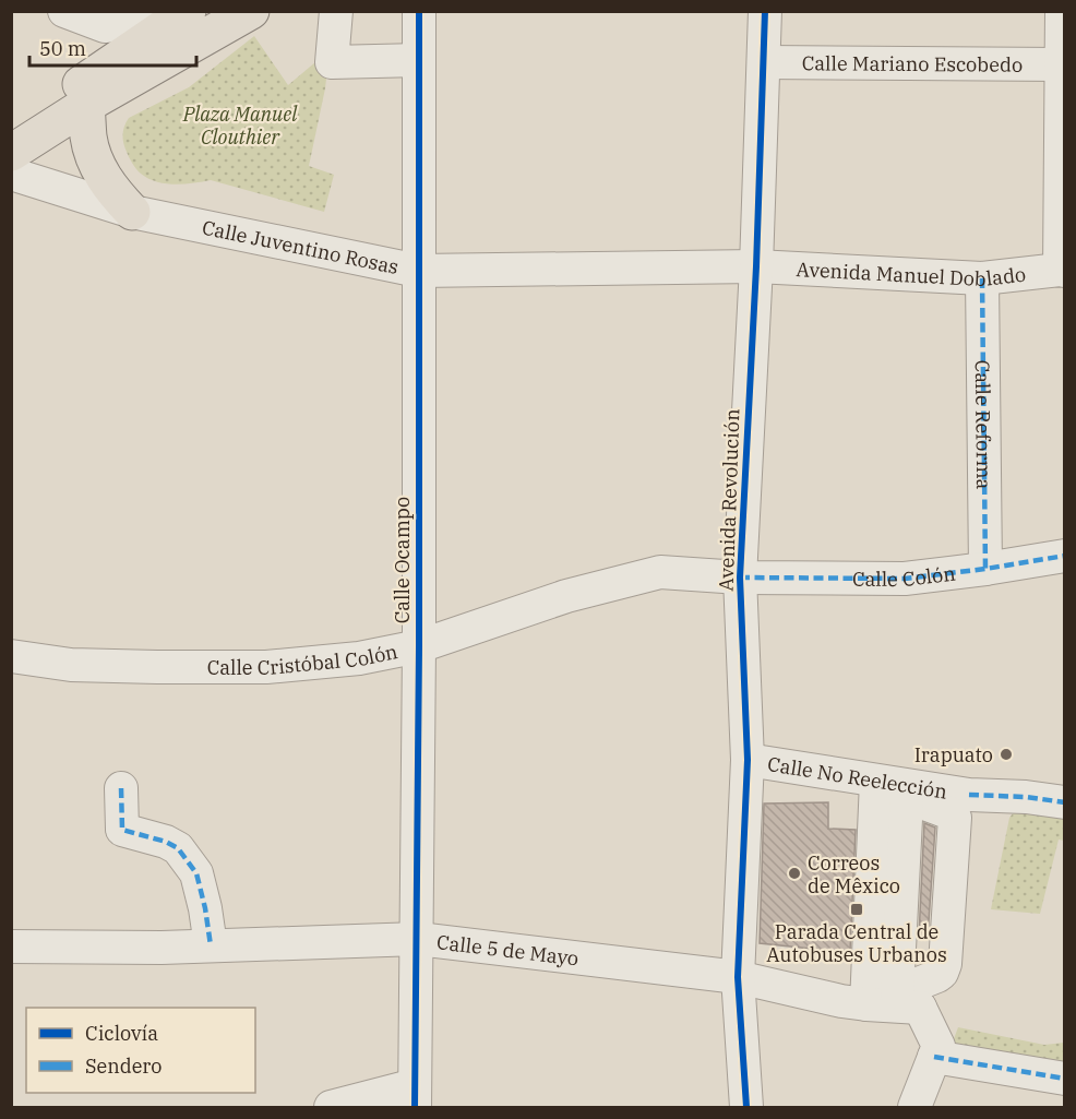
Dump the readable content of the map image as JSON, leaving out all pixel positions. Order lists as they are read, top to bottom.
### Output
{
  "streets": {
    "street": [
      "Calle Mariano Escobedo",
      "Calle Juventino Rosas",
      "Avenida Manuel Doblado",
      "Calle Reforma",
      "Avenida Revolución",
      "Calle Ocampo",
      "Calle Colón",
      "Calle Cristóbal Colón",
      "Calle No Reelección",
      "Calle 5 de Mayo"
    ]
  },
  "crossings": [
    ["Calle Mariano Escobedo", "Avenida Revolución"],
    ["Calle Juventino Rosas", "Avenida Manuel Doblado"],
    ["Calle Juventino Rosas", "Avenida Revolución"],
    ["Calle Juventino Rosas", "Calle Ocampo"],
    ["Avenida Manuel Doblado", "Calle Reforma"],
    ["Avenida Manuel Doblado", "Avenida Revolución"],
    ["Calle Reforma", "Calle Colón"],
    ["Avenida Revolución", "Calle Colón"],
    ["Avenida Revolución", "Calle Cristóbal Colón"],
    ["Avenida Revolución", "Calle No Reelección"],
    ["Avenida Revolución", "Calle 5 de Mayo"],
    ["Calle Ocampo", "Calle Cristóbal Colón"],
    ["Calle Ocampo", "Calle 5 de Mayo"],
    ["Calle Colón", "Calle Cristóbal Colón"]
  ],
  "parks": ["Plaza Manuel Clouthier"],
  "places": {
    "other": ["Irapuato", "Correos de Mêxico"],
    "transit": ["Parada Central de Autobuses Urbanos"]
  },
  "legend": ["Ciclovía", "Sendero"],
  "scale_bar": "50 m"
}
